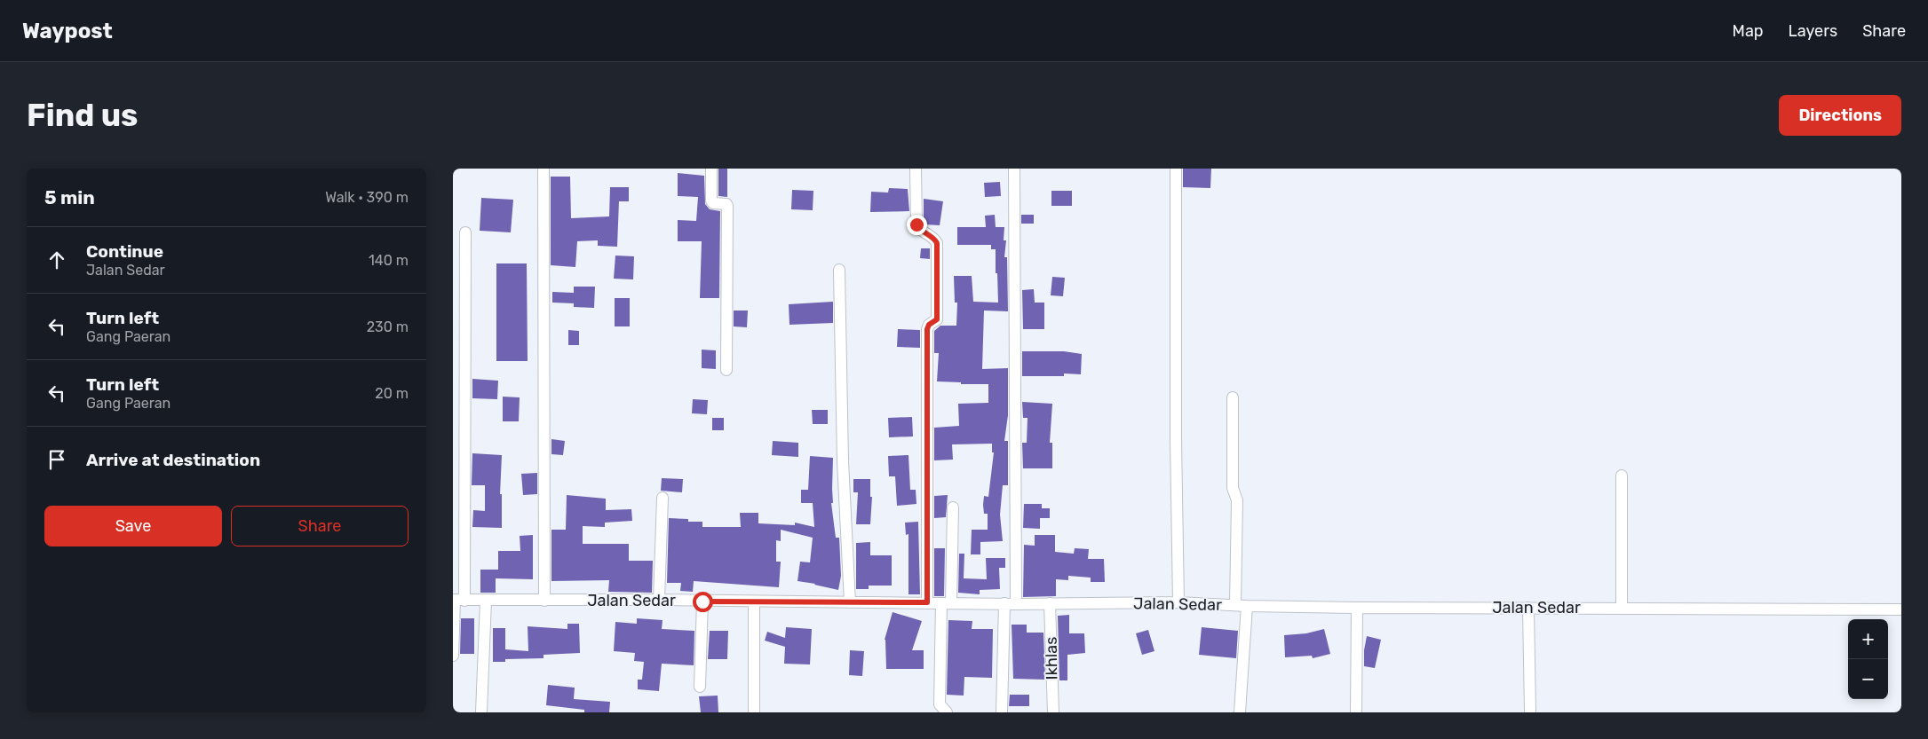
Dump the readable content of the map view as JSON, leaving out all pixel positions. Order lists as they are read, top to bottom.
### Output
{
  "streets": {
    "street": ["Jalan Sedar", "Ikhlas"]
  },
  "crossings": [
    ["Jalan Sedar", "Ikhlas"]
  ],
  "page": {
    "header": "Waypost",
    "nav": ["Map", "Layers", "Share"],
    "buttons": [
      "Directions",
      ["Save", "Share"]
    ],
    "title": "Find us",
    "heading": ["5 min", "Walk · 390 m"],
    "list": [
      ["Continue", "Jalan Sedar", "140 m"],
      ["Turn left", "Gang Paeran", "230 m"],
      ["Turn left", "Gang Paeran", "20 m"],
      "Arrive at destination"
    ],
    "map_buttons": ["+", "−"]
  }
}
